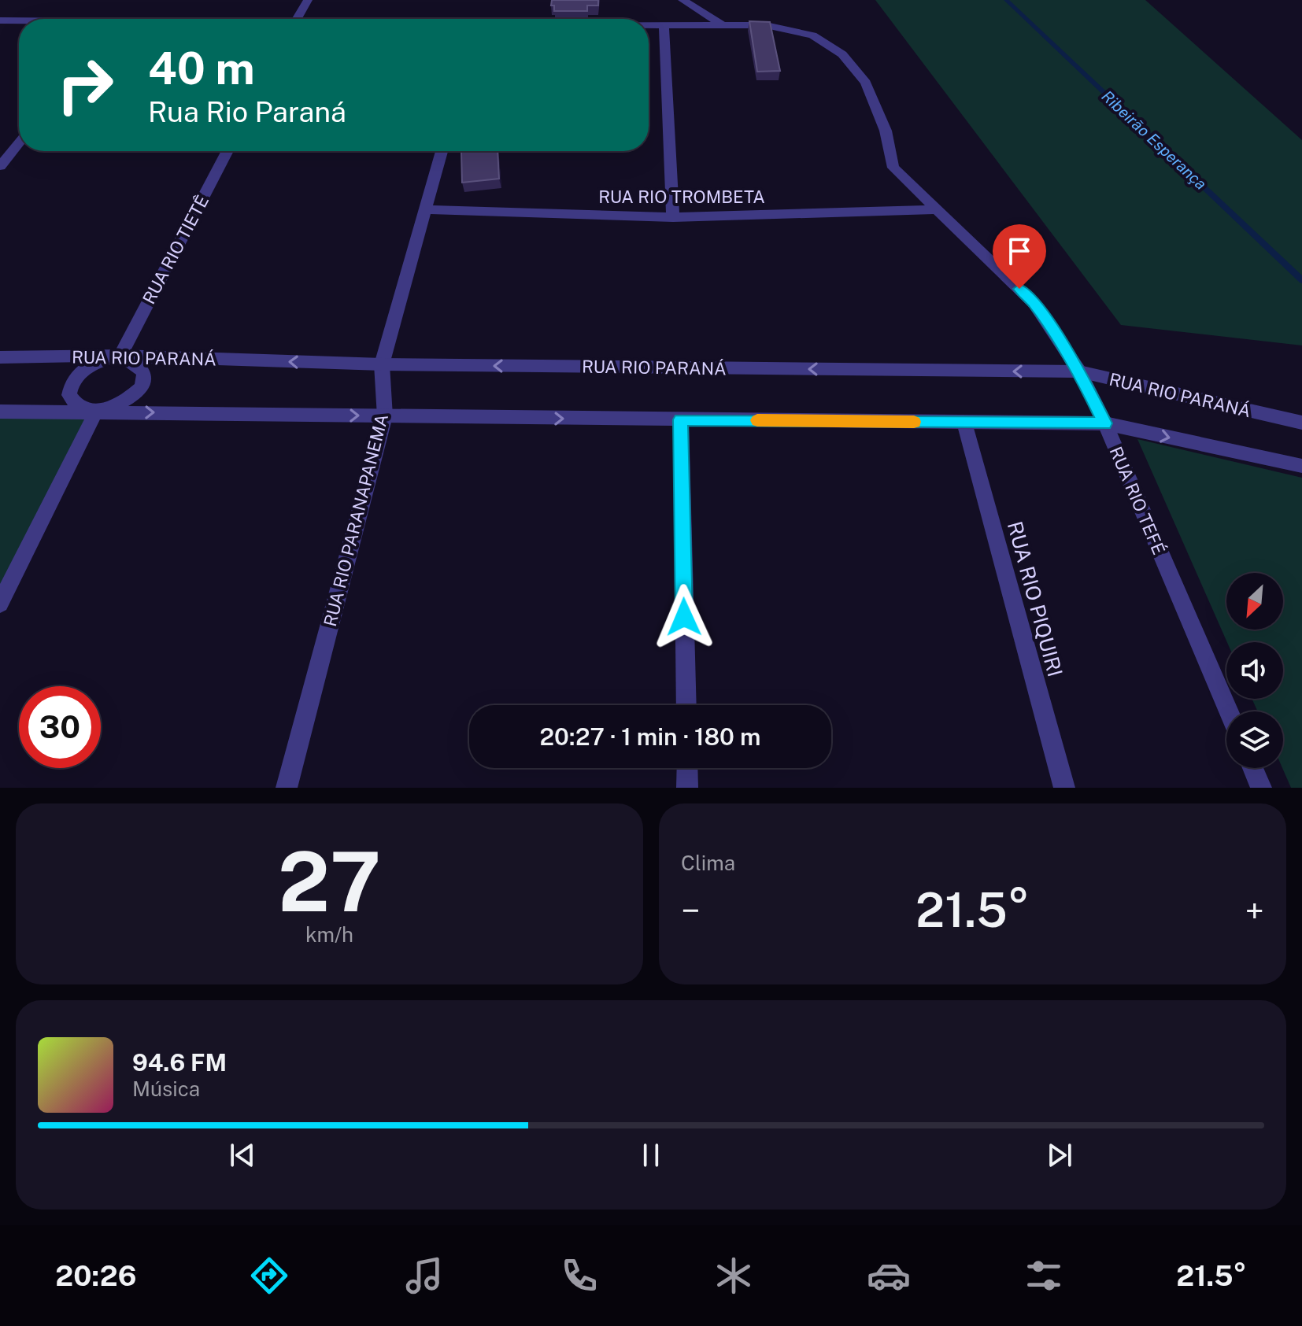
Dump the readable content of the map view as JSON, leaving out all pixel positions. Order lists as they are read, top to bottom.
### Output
{
  "streets": {
    "street": [
      "RUA RIO TROMBETA",
      "RUA RIO TIETÊ",
      "RUA RIO PARANÁ",
      "RUA RIO TEFÉ",
      "RUA RIO PARANAPANEMA",
      "RUA RIO PIQUIRI"
    ]
  },
  "crossings": [
    ["RUA RIO TROMBETA", "RUA RIO TEFÉ"],
    ["RUA RIO TROMBETA", "RUA RIO PARANAPANEMA"],
    ["RUA RIO TIETÊ", "RUA RIO PARANÁ"],
    ["RUA RIO PARANÁ", "RUA RIO TEFÉ"],
    ["RUA RIO PARANÁ", "RUA RIO PARANAPANEMA"]
  ],
  "water": ["Ribeirão Esperança"],
  "north": "bottom left",
  "page": {
    "turn": ["40 m", "Rua Rio Paraná"],
    "limit": "30",
    "trip": "20:27 · 1 min · 180 m",
    "tile": [
      ["27", "km/h"],
      "Clima"
    ],
    "heat": ["−", "21.5°", "+"],
    "song": ["94.6 FM", "Música"],
    "tabs": ["20:26", "21.5°"]
  }
}
